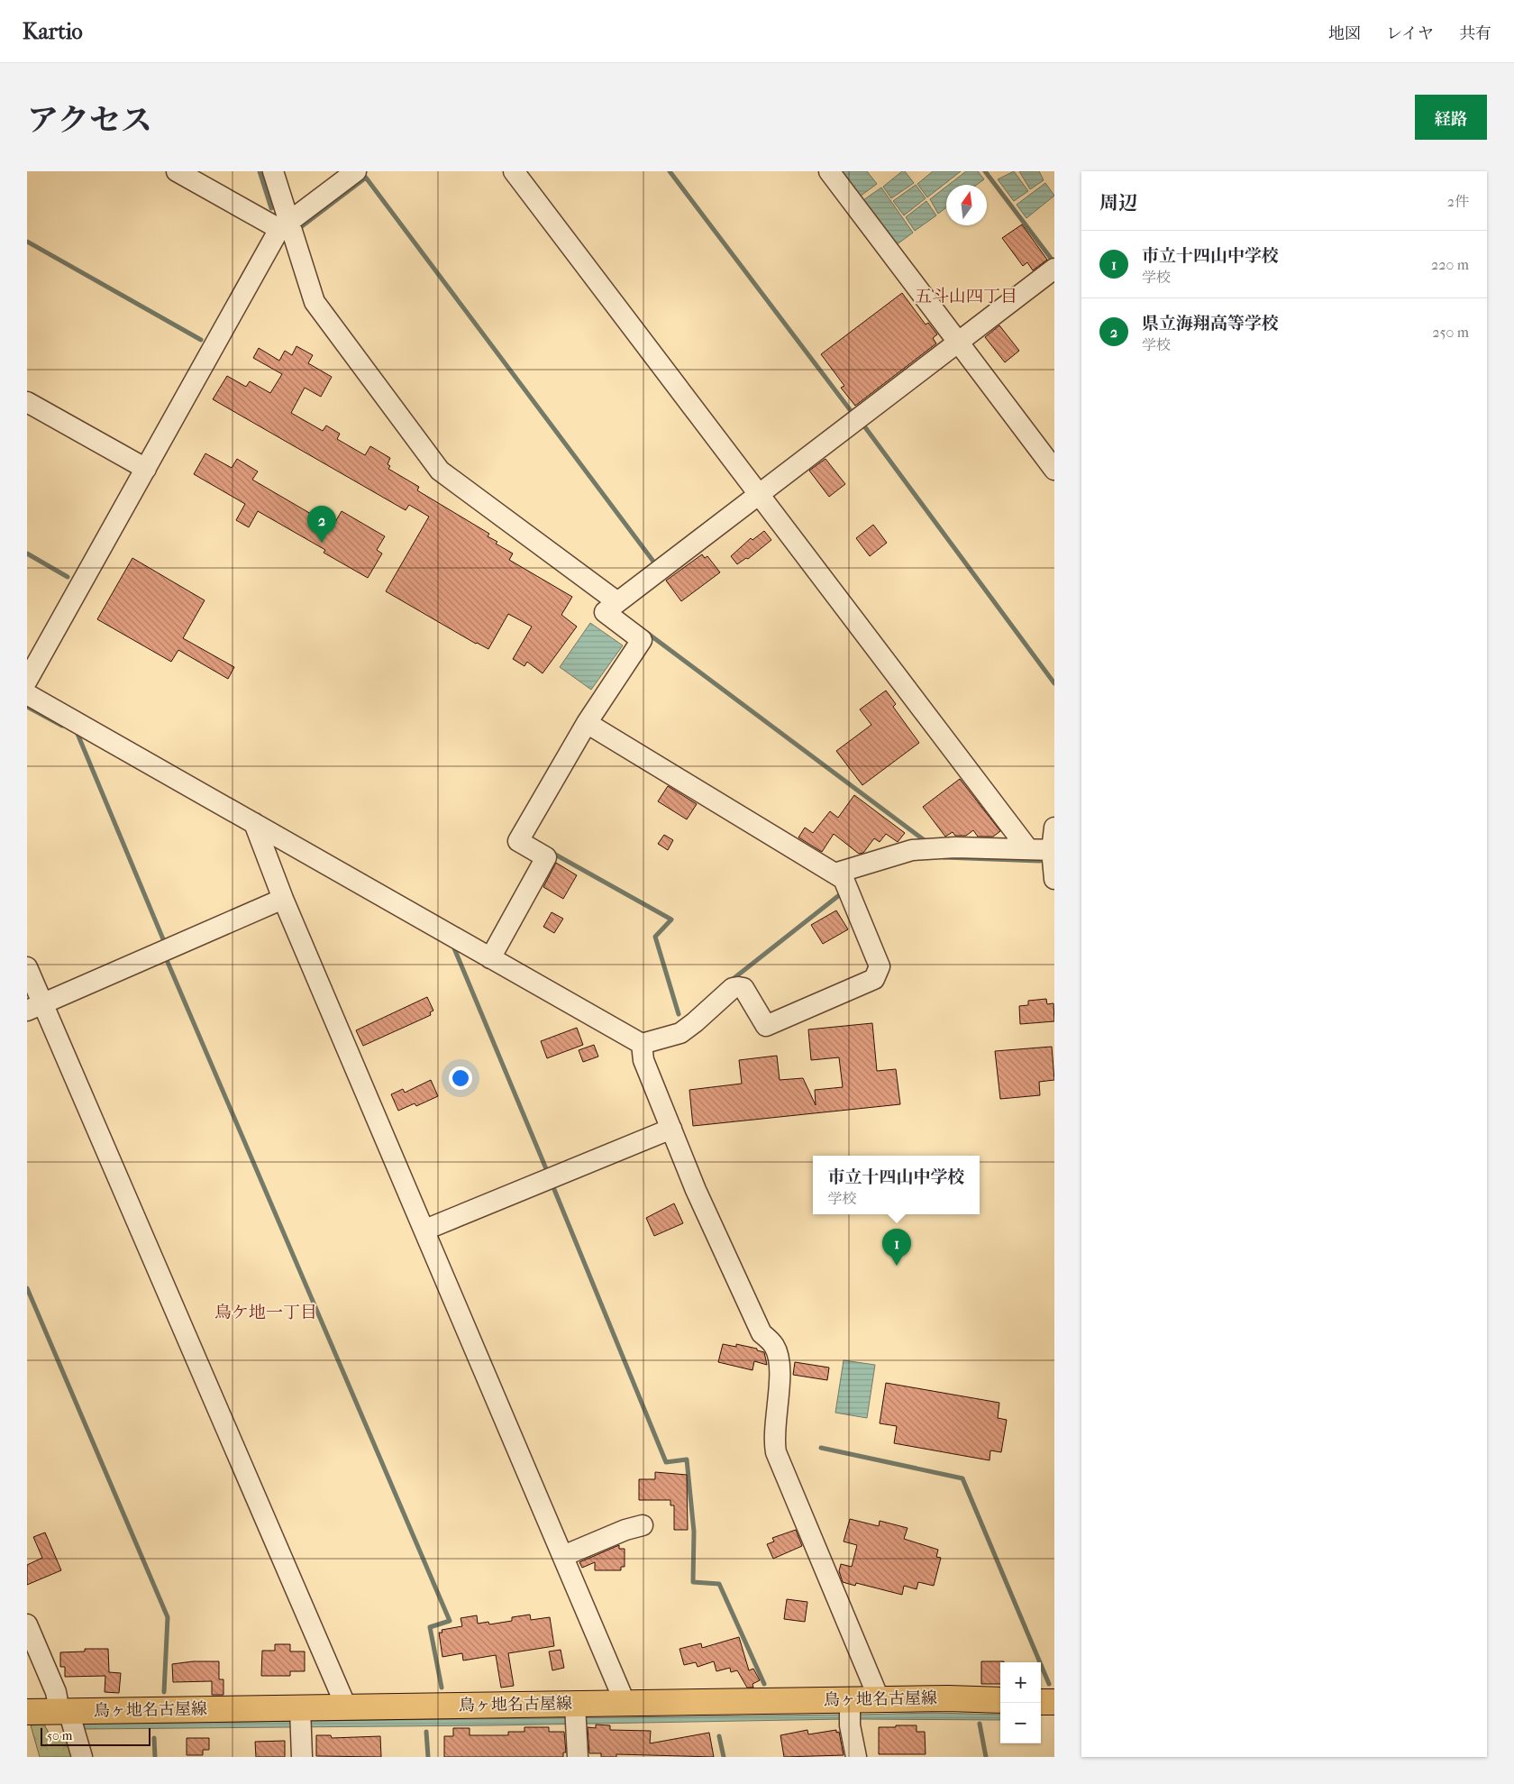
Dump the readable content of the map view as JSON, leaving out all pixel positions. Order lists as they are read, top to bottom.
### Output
{
  "streets": {
    "main road": ["鳥ヶ地名古屋線"]
  },
  "districts": ["五斗山四丁目", "鳥ケ地一丁目"],
  "scale_bar": "50 m",
  "north": "top",
  "page": {
    "header": "Kartio",
    "nav": ["地図", "レイヤ", "共有"],
    "title": "アクセス",
    "buttons": "経路",
    "heading": ["周辺", "2件"],
    "list": [
      {
        "mark": "1",
        "name": "市立十四山中学校",
        "note": "学校",
        "value": "220 m"
      },
      {
        "mark": "2",
        "name": "県立海翔高等学校",
        "note": "学校",
        "value": "250 m"
      }
    ],
    "pins": ["2", "1"],
    "popup": ["市立十四山中学校", "学校"],
    "map_buttons": ["+", "−"],
    "scale": "50 m"
  }
}
